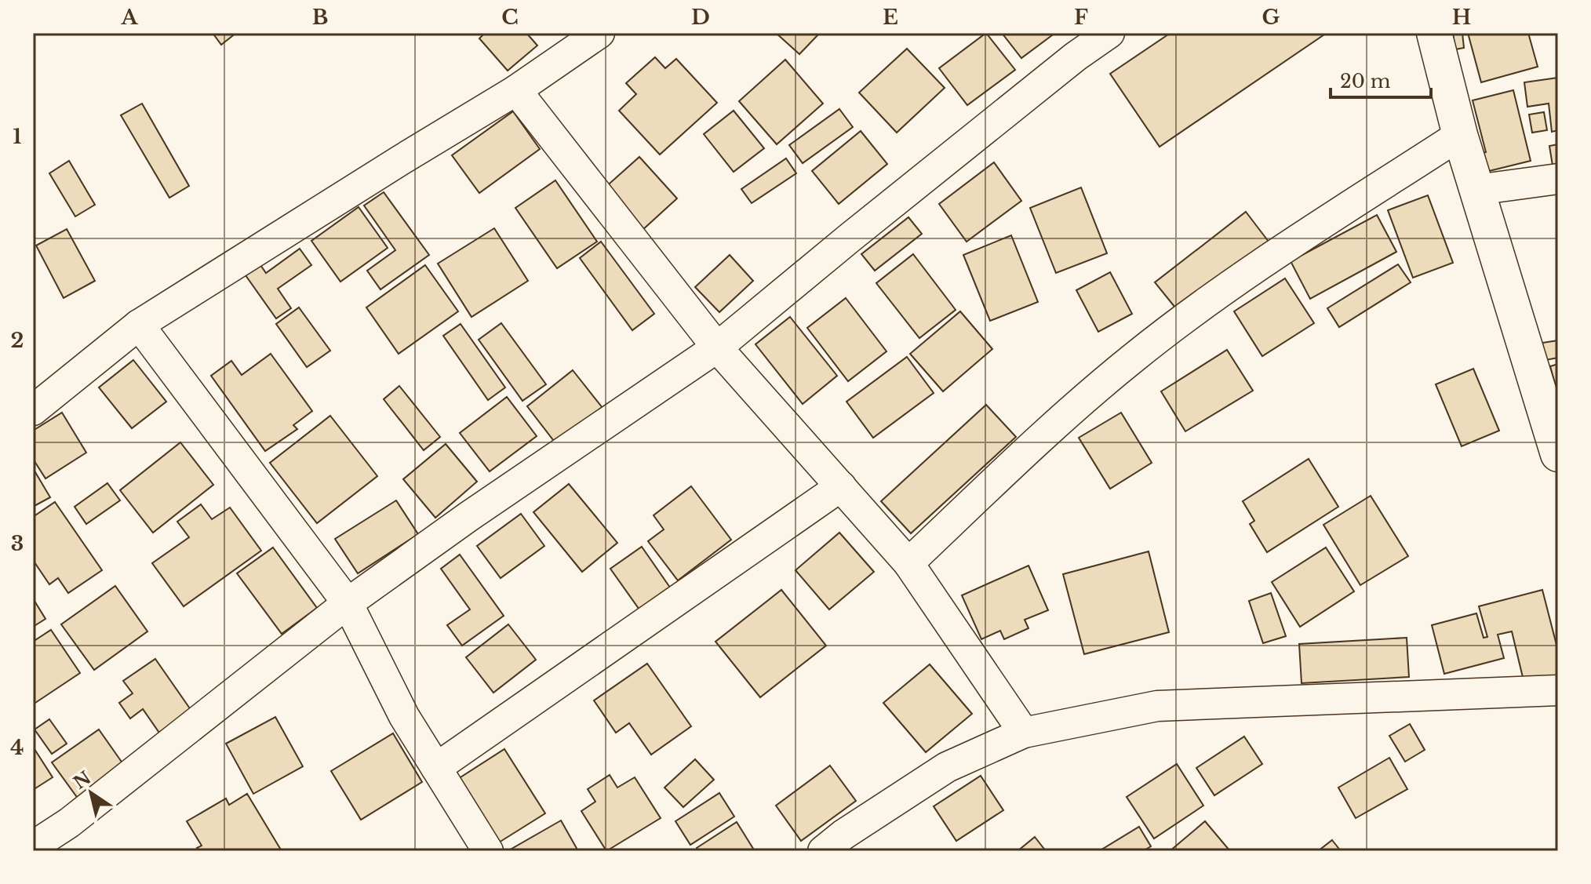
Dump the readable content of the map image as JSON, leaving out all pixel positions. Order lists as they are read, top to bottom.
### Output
{
  "scale_bar": "20 m",
  "north": "top left",
  "grid": {
    "columns": [
      "A",
      "B",
      "C",
      "D",
      "E",
      "F",
      "G",
      "H"
    ],
    "rows": [
      "1",
      "2",
      "3",
      "4"
    ]
  }
}
